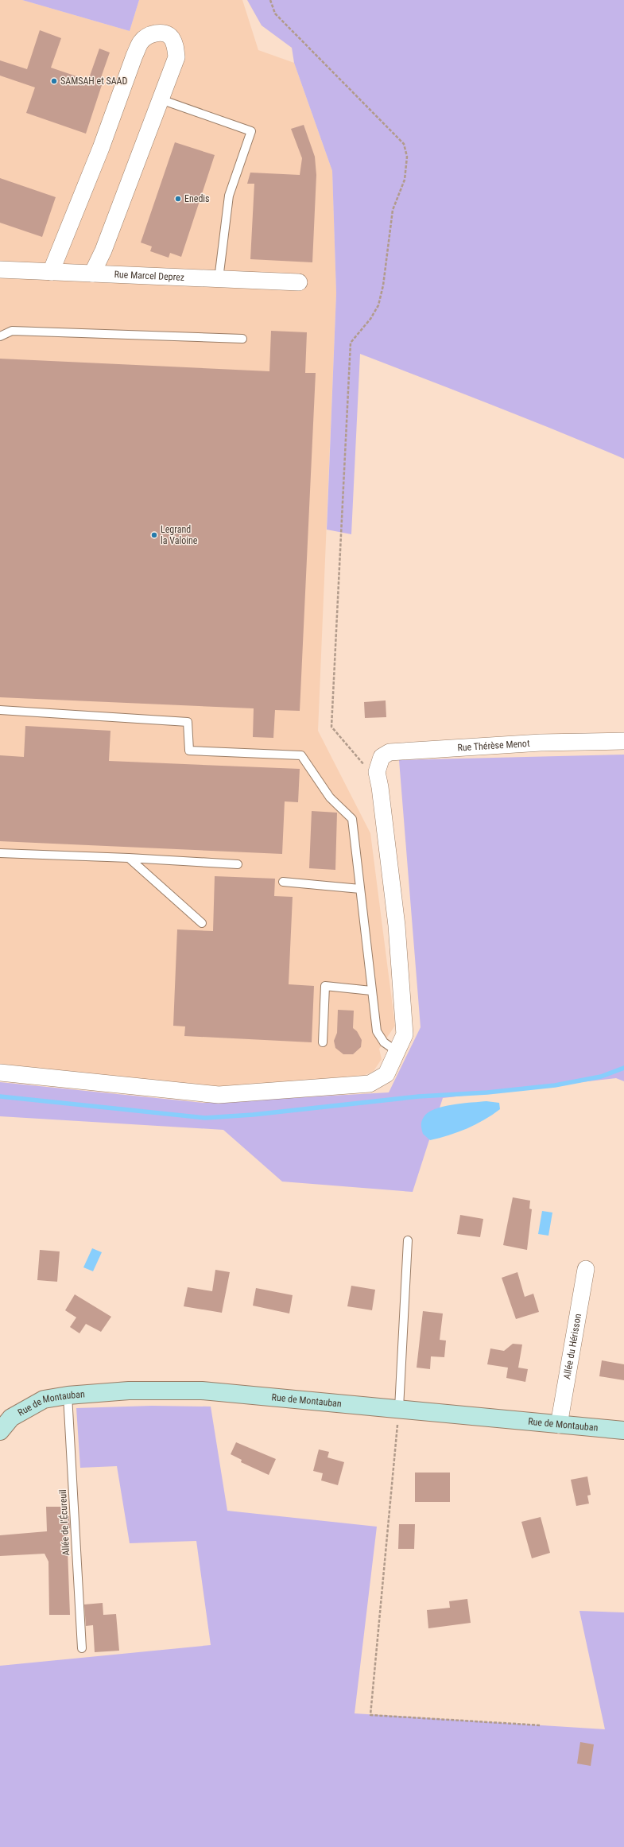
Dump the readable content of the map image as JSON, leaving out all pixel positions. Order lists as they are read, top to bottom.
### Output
{
  "streets": {
    "street": [
      "Rue Marcel Deprez",
      "Rue Thérèse Menot",
      "Allée du Hérisson",
      "Rue de Montauban"
    ],
    "lane": ["Allée de l'Écureuil"]
  },
  "crossings": [
    ["Allée du Hérisson", "Rue de Montauban"],
    ["Rue de Montauban", "Allée de l'Écureuil"]
  ],
  "places": ["SAMSAH et SAAD", "Enedis", "Legrand la Valoine"]
}
